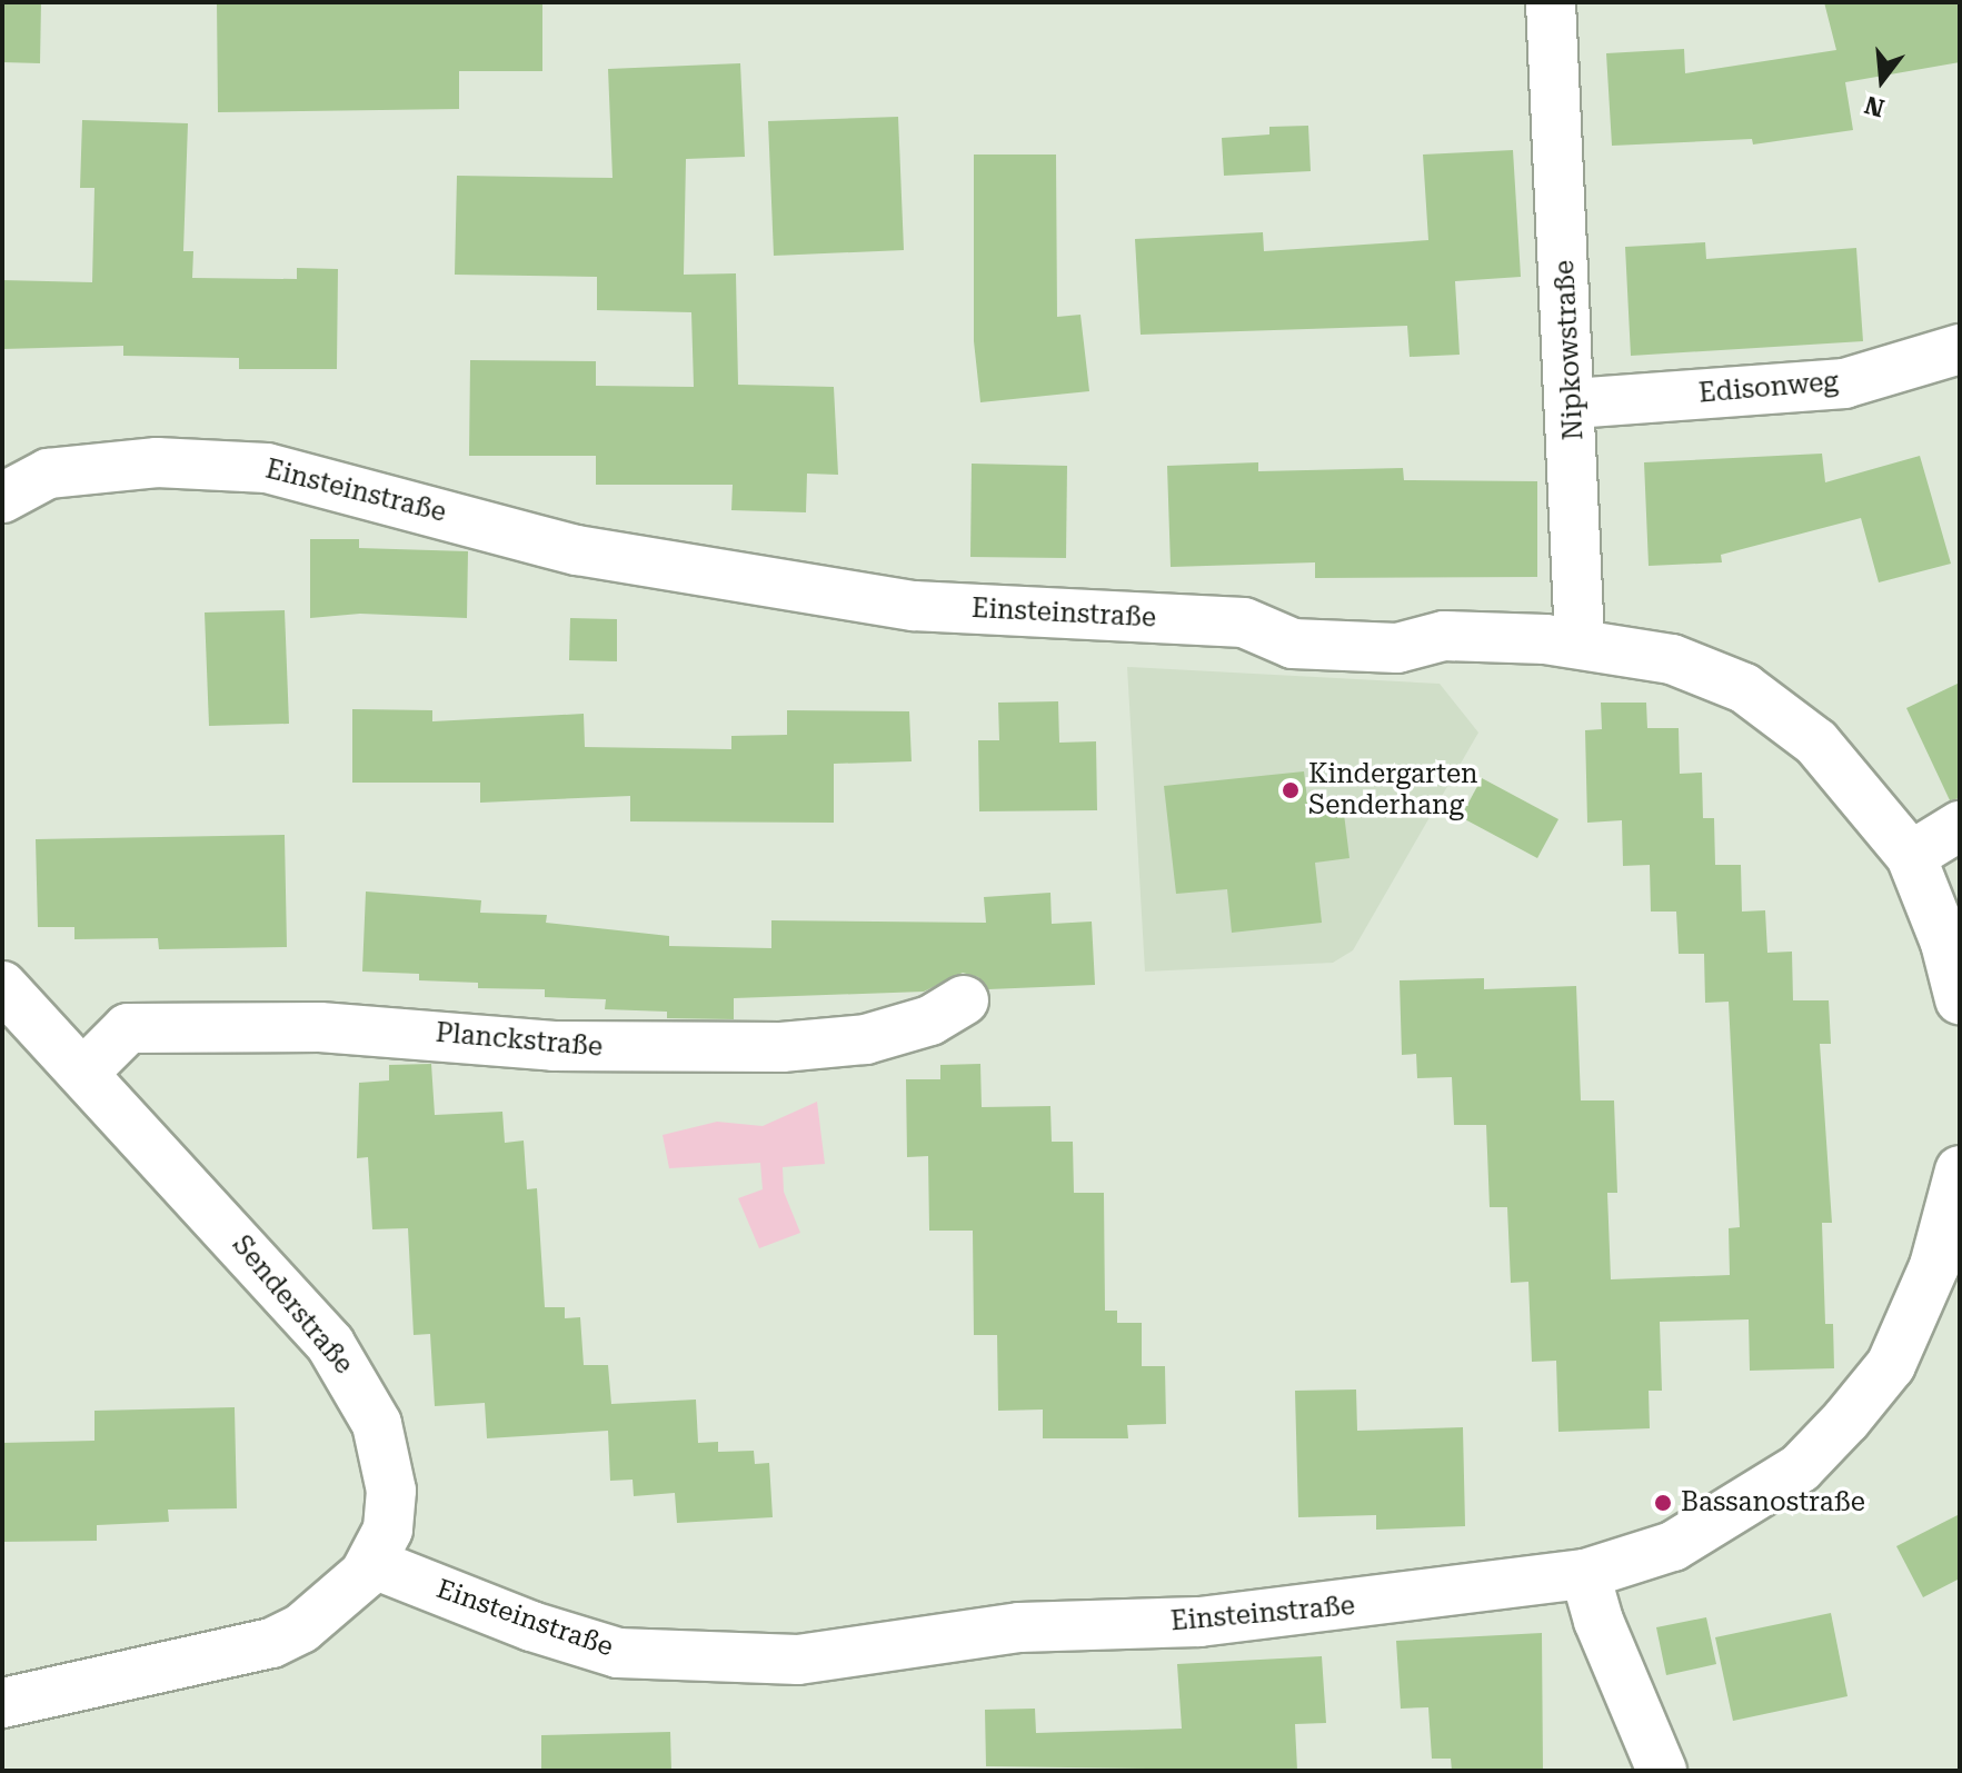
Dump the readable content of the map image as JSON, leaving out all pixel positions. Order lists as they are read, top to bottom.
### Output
{
  "streets": {
    "street": [
      "Nipkowstraße",
      "Edisonweg",
      "Einsteinstraße",
      "Planckstraße",
      "Senderstraße"
    ]
  },
  "crossings": [
    ["Nipkowstraße", "Edisonweg"],
    ["Nipkowstraße", "Einsteinstraße"],
    ["Einsteinstraße", "Senderstraße"],
    ["Planckstraße", "Senderstraße"]
  ],
  "places": ["Kindergarten Senderhang", "Bassanostraße"],
  "north": "bottom"
}
